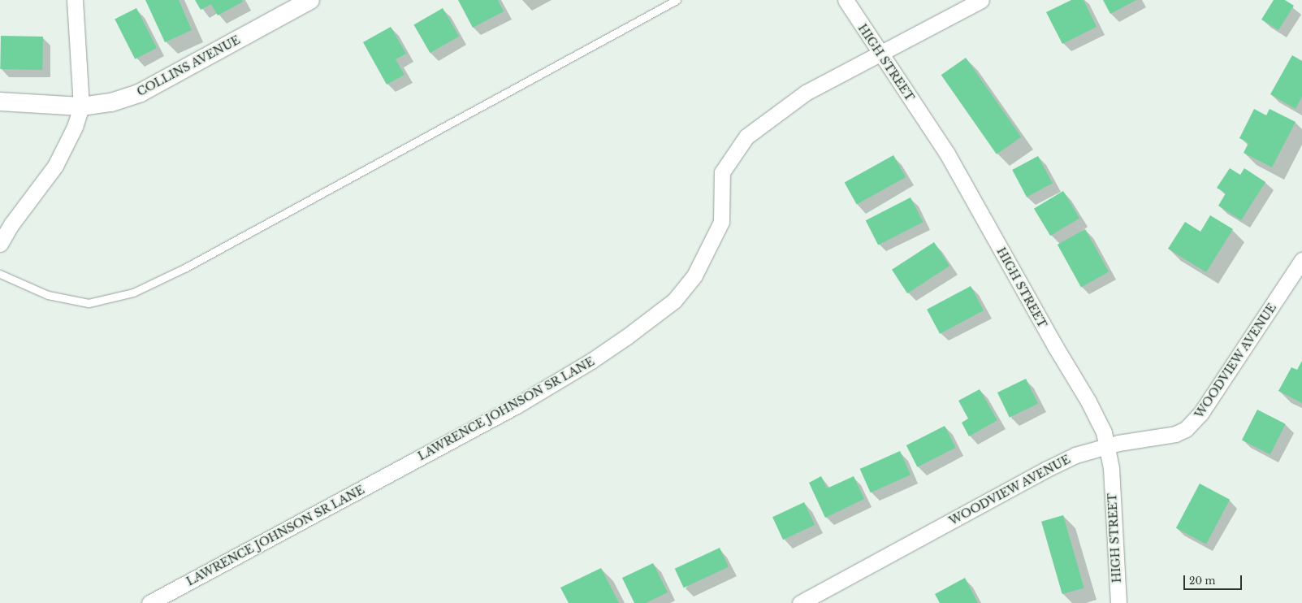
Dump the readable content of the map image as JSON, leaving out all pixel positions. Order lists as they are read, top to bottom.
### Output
{
  "streets": {
    "street": [
      "HIGH STREET",
      "COLLINS AVENUE",
      "WOODVIEW AVENUE",
      "LAWRENCE JOHNSON SR LANE"
    ]
  },
  "crossings": [
    ["HIGH STREET", "WOODVIEW AVENUE"],
    ["HIGH STREET", "LAWRENCE JOHNSON SR LANE"]
  ],
  "scale_bar": "20 m"
}
